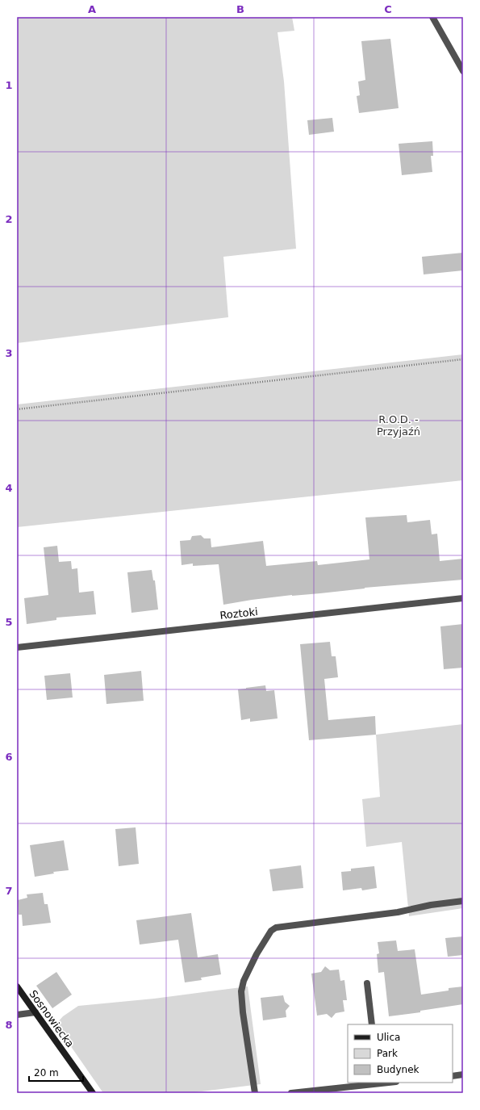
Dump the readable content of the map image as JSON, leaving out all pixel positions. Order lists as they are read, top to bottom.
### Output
{
  "streets": {
    "street": ["Roztoki", "Sosnowiecka"]
  },
  "parks": ["R.O.D. - Przyjaźń"],
  "legend": ["Ulica", "Park", "Budynek"],
  "scale_bar": "20 m",
  "grid": {
    "columns": ["A", "B", "C"],
    "rows": [
      "1",
      "2",
      "3",
      "4",
      "5",
      "6",
      "7",
      "8"
    ]
  }
}
